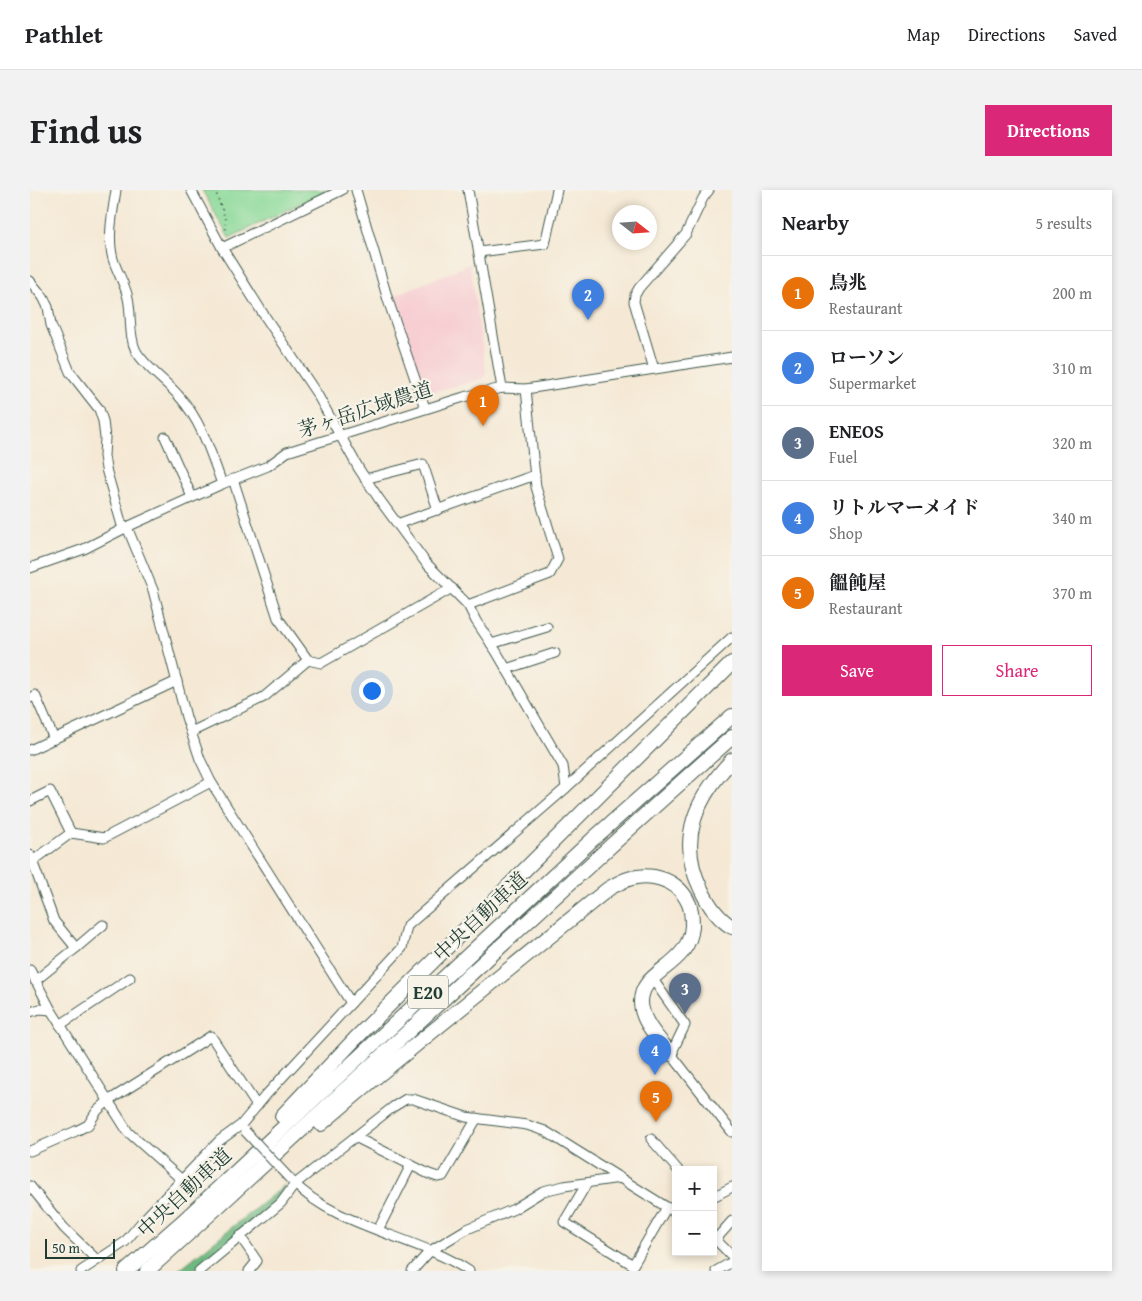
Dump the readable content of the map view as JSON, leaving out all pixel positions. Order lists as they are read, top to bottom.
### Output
{
  "streets": {
    "highway": ["中央自動車道", "E20"],
    "street": ["茅ヶ岳広域農道"]
  },
  "scale_bar": "50 m",
  "north": "right",
  "page": {
    "header": "Pathlet",
    "nav": ["Map", "Directions", "Saved"],
    "title": "Find us",
    "buttons": [
      "Directions",
      ["Save", "Share"]
    ],
    "heading": ["Nearby", "5 results"],
    "list": [
      {
        "mark": "1",
        "name": "鳥兆",
        "note": "Restaurant",
        "value": "200 m"
      },
      {
        "mark": "2",
        "name": "ローソン",
        "note": "Supermarket",
        "value": "310 m"
      },
      {
        "mark": "3",
        "name": "ENEOS",
        "note": "Fuel",
        "value": "320 m"
      },
      {
        "mark": "4",
        "name": "リトルマーメイド",
        "note": "Shop",
        "value": "340 m"
      },
      {
        "mark": "5",
        "name": "饂飩屋",
        "note": "Restaurant",
        "value": "370 m"
      }
    ],
    "pins": [
      "2",
      "1",
      "3",
      "4",
      "5"
    ],
    "map_buttons": ["+", "−"],
    "scale": "50 m"
  }
}
